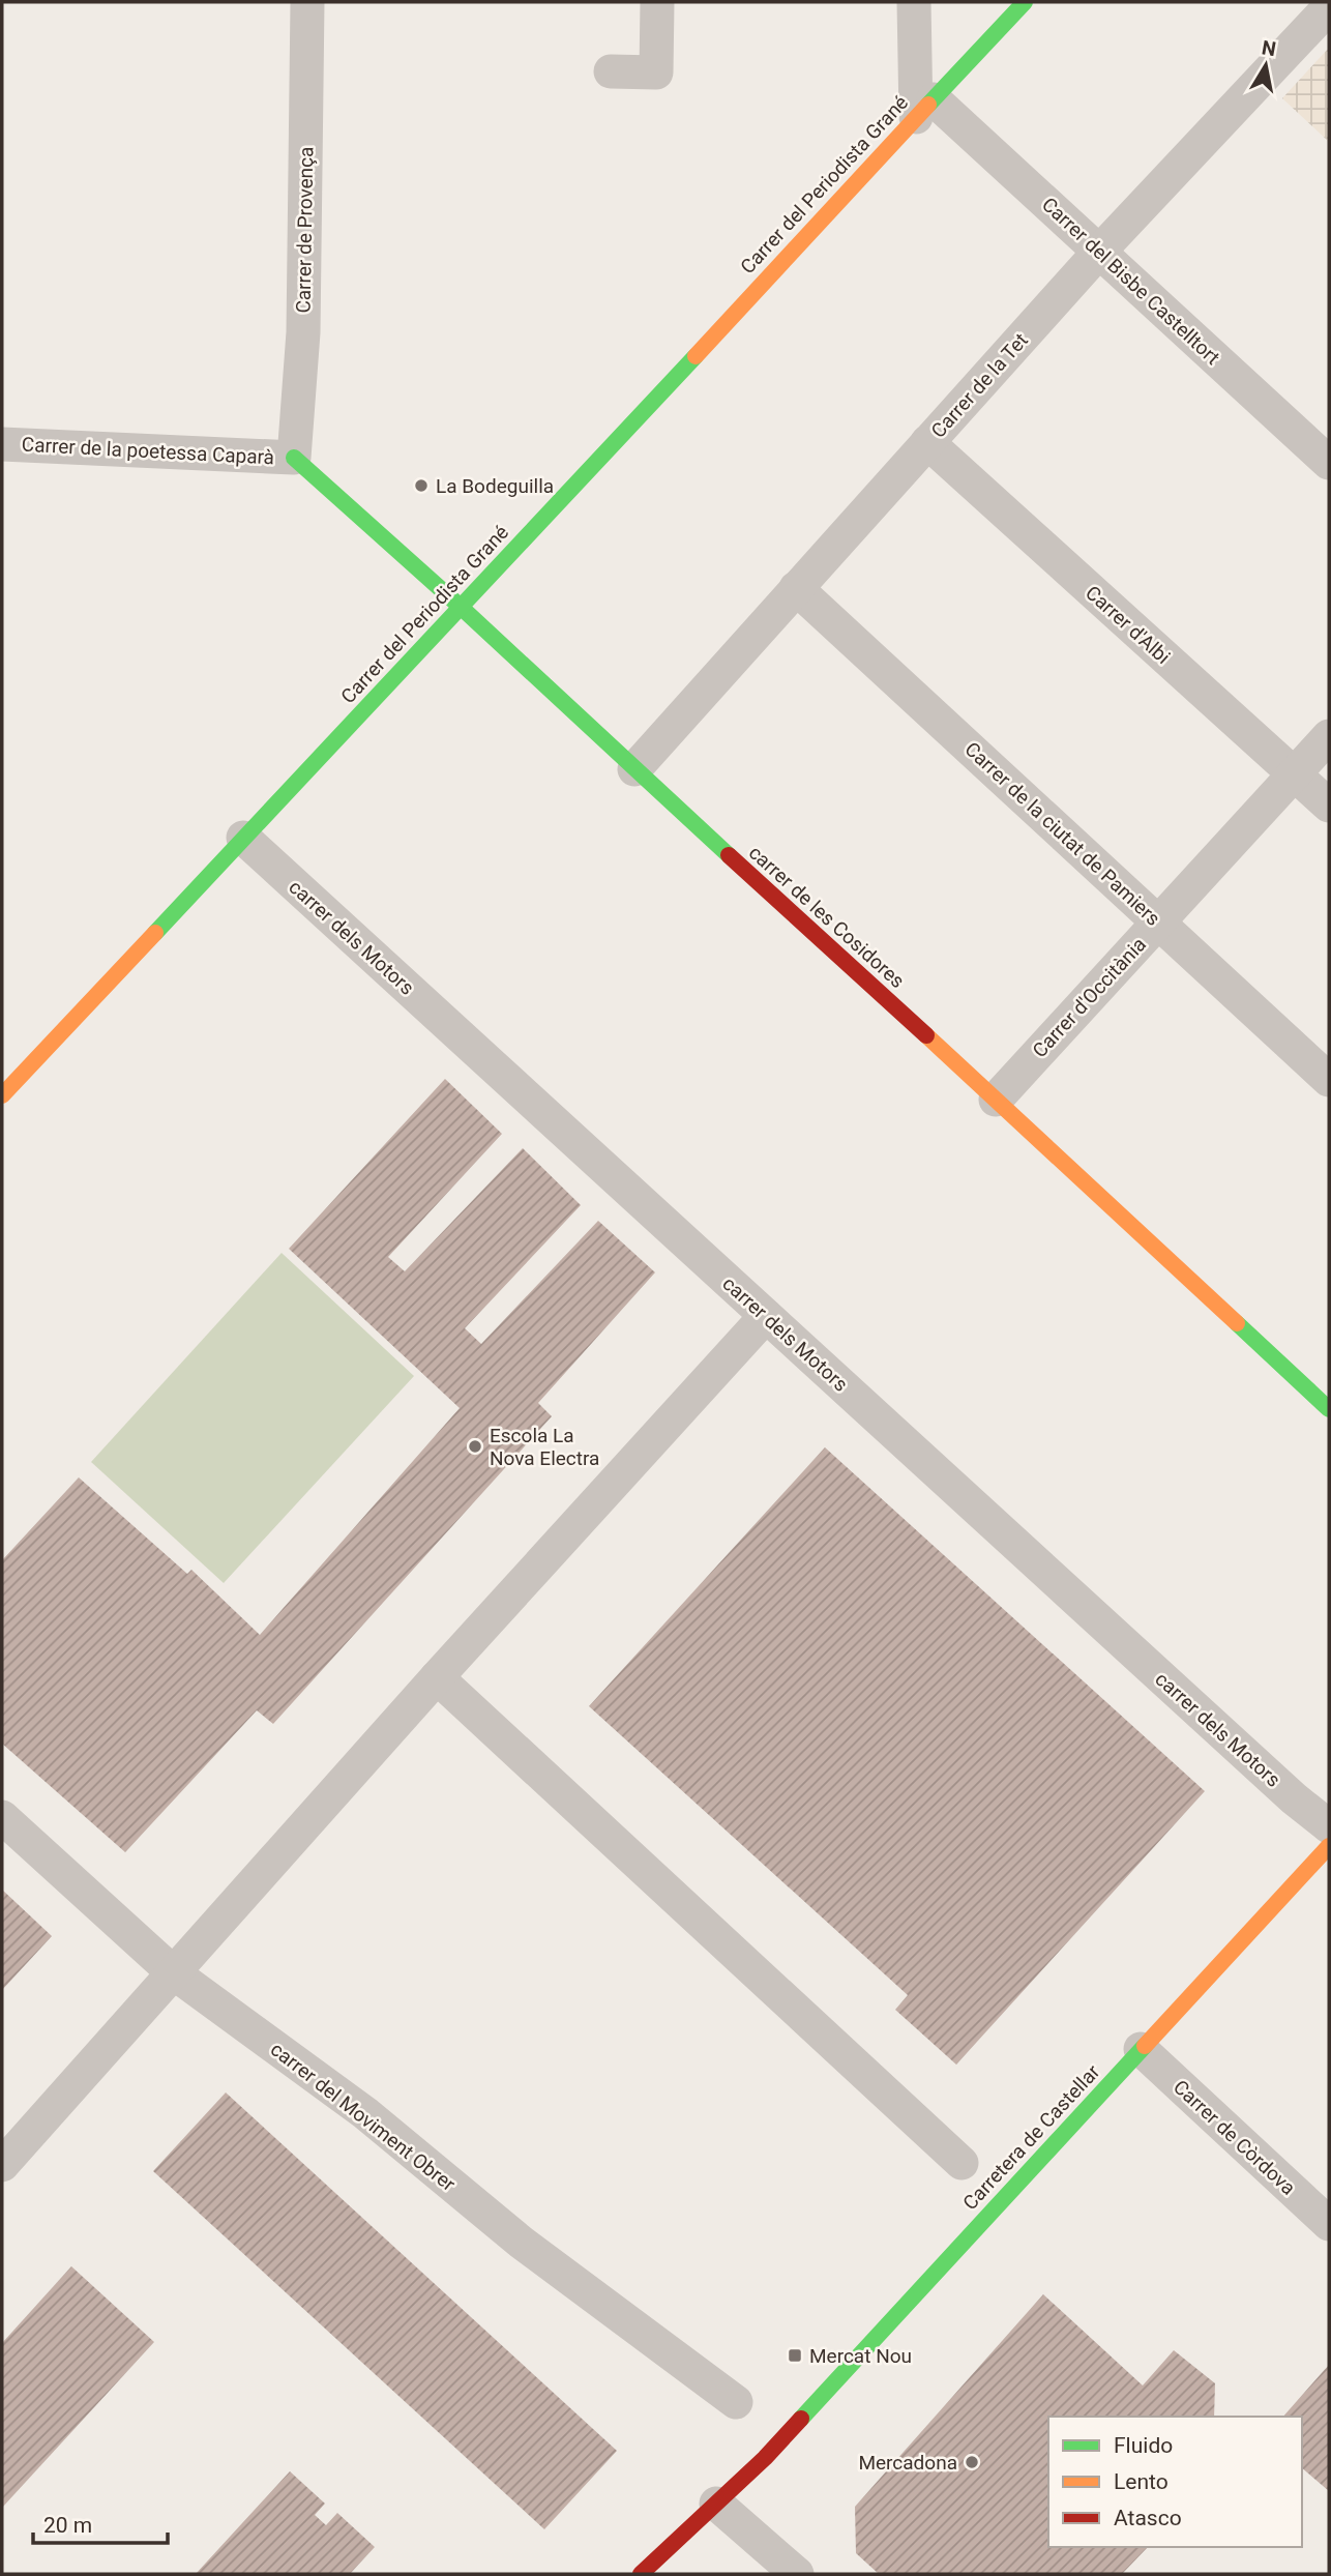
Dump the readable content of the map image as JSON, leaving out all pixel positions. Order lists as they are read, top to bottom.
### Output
{
  "streets": {
    "street": [
      "Carrer del Periodista Grané",
      "Carrer de Provença",
      "Carrer del Bisbe Castelltort",
      "Carrer de la Tet",
      "Carrer de la poetessa Caparà",
      "Carrer d'Albi",
      "Carrer de la ciutat de Pamiers",
      "carrer de les Cosidores",
      "carrer dels Motors",
      "Carrer d'Occitània",
      "carrer del Moviment Obrer",
      "Carretera de Castellar",
      "Carrer de Còrdova"
    ]
  },
  "crossings": [
    ["Carrer del Periodista Grané", "Carrer del Bisbe Castelltort"],
    ["Carrer del Periodista Grané", "carrer de les Cosidores"],
    ["Carrer del Periodista Grané", "carrer dels Motors"],
    ["Carrer de Provença", "Carrer de la poetessa Caparà"],
    ["Carrer de Provença", "carrer de les Cosidores"],
    ["Carrer del Bisbe Castelltort", "Carrer de la Tet"],
    ["Carrer de la Tet", "Carrer d'Albi"],
    ["Carrer de la Tet", "Carrer de la ciutat de Pamiers"],
    ["Carrer de la Tet", "carrer de les Cosidores"],
    ["Carrer de la poetessa Caparà", "carrer de les Cosidores"],
    ["Carrer d'Albi", "Carrer d'Occitània"],
    ["Carrer de la ciutat de Pamiers", "Carrer d'Occitània"],
    ["carrer de les Cosidores", "Carrer d'Occitània"],
    ["Carretera de Castellar", "Carrer de Còrdova"]
  ],
  "places": {
    "other": ["La Bodeguilla", "Escola La Nova Electra", "Mercadona"],
    "transit": ["Mercat Nou"]
  },
  "legend": ["Fluido", "Lento", "Atasco"],
  "scale_bar": "20 m",
  "north": "top"
}
